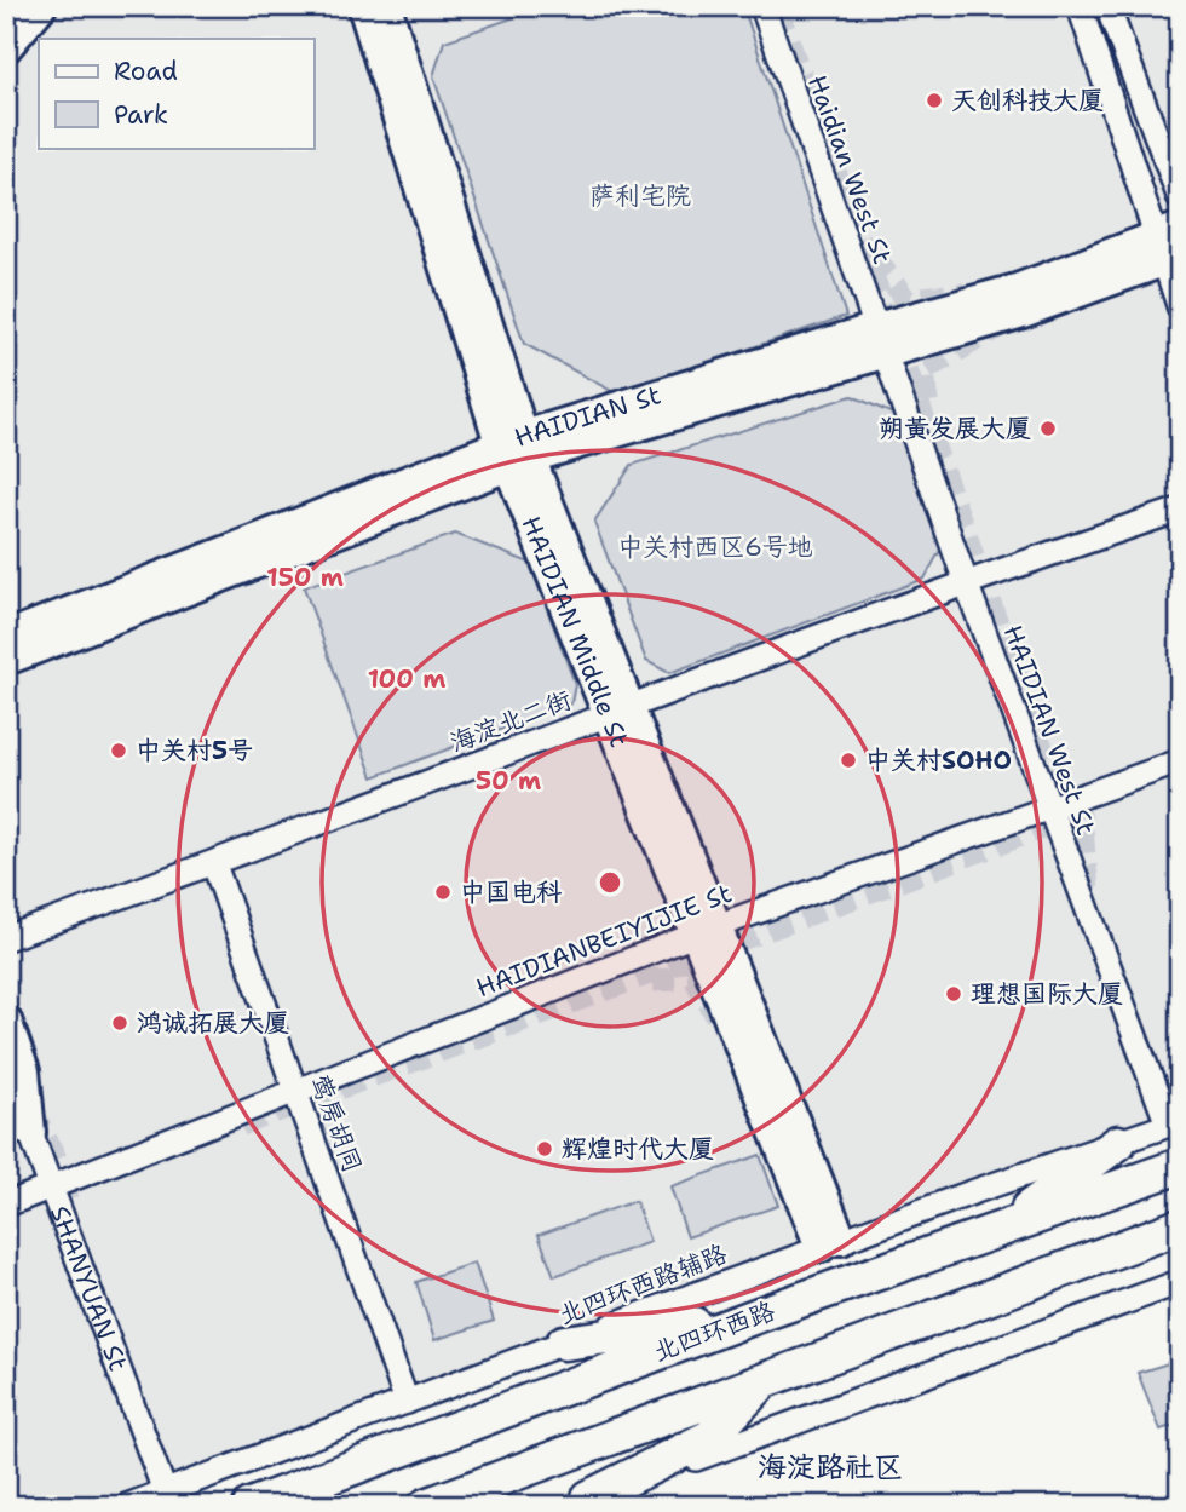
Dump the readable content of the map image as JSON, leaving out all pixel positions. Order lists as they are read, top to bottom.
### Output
{
  "streets": {
    "highway": ["北四环西路"],
    "main road": ["HAIDIAN St", "HAIDIAN Middle St", "SHANYUAN St"],
    "street": [
      "Haidian West St",
      "海淀北二街",
      "HAIDIAN West St",
      "HAIDIANBEIYIJIE St",
      "莺房胡同",
      "北四环西路辅路"
    ]
  },
  "crossings": [
    ["Haidian West St", "HAIDIAN St"],
    ["Haidian West St", "HAIDIAN West St"],
    ["HAIDIAN St", "HAIDIAN Middle St"],
    ["HAIDIAN St", "HAIDIAN West St"],
    ["HAIDIAN Middle St", "海淀北二街"],
    ["HAIDIAN Middle St", "HAIDIANBEIYIJIE St"],
    ["HAIDIAN Middle St", "北四环西路辅路"],
    ["海淀北二街", "HAIDIAN West St"],
    ["海淀北二街", "莺房胡同"],
    ["HAIDIAN West St", "HAIDIANBEIYIJIE St"],
    ["HAIDIAN West St", "北四环西路辅路"],
    ["HAIDIANBEIYIJIE St", "莺房胡同"],
    ["HAIDIANBEIYIJIE St", "SHANYUAN St"],
    ["莺房胡同", "北四环西路辅路"],
    ["北四环西路辅路", "SHANYUAN St"]
  ],
  "districts": ["海淀路社区"],
  "parks": ["萨利宅院", "中关村西区6号地"],
  "places": [
    "天创科技大厦",
    "朔黄发展大厦",
    "中关村5号",
    "中关村SOHO",
    "中国电科",
    "理想国际大厦",
    "鸿诚拓展大厦",
    "辉煌时代大厦"
  ],
  "legend": ["Road", "Park"],
  "rings": ["150 m", "100 m", "50 m"]
}
